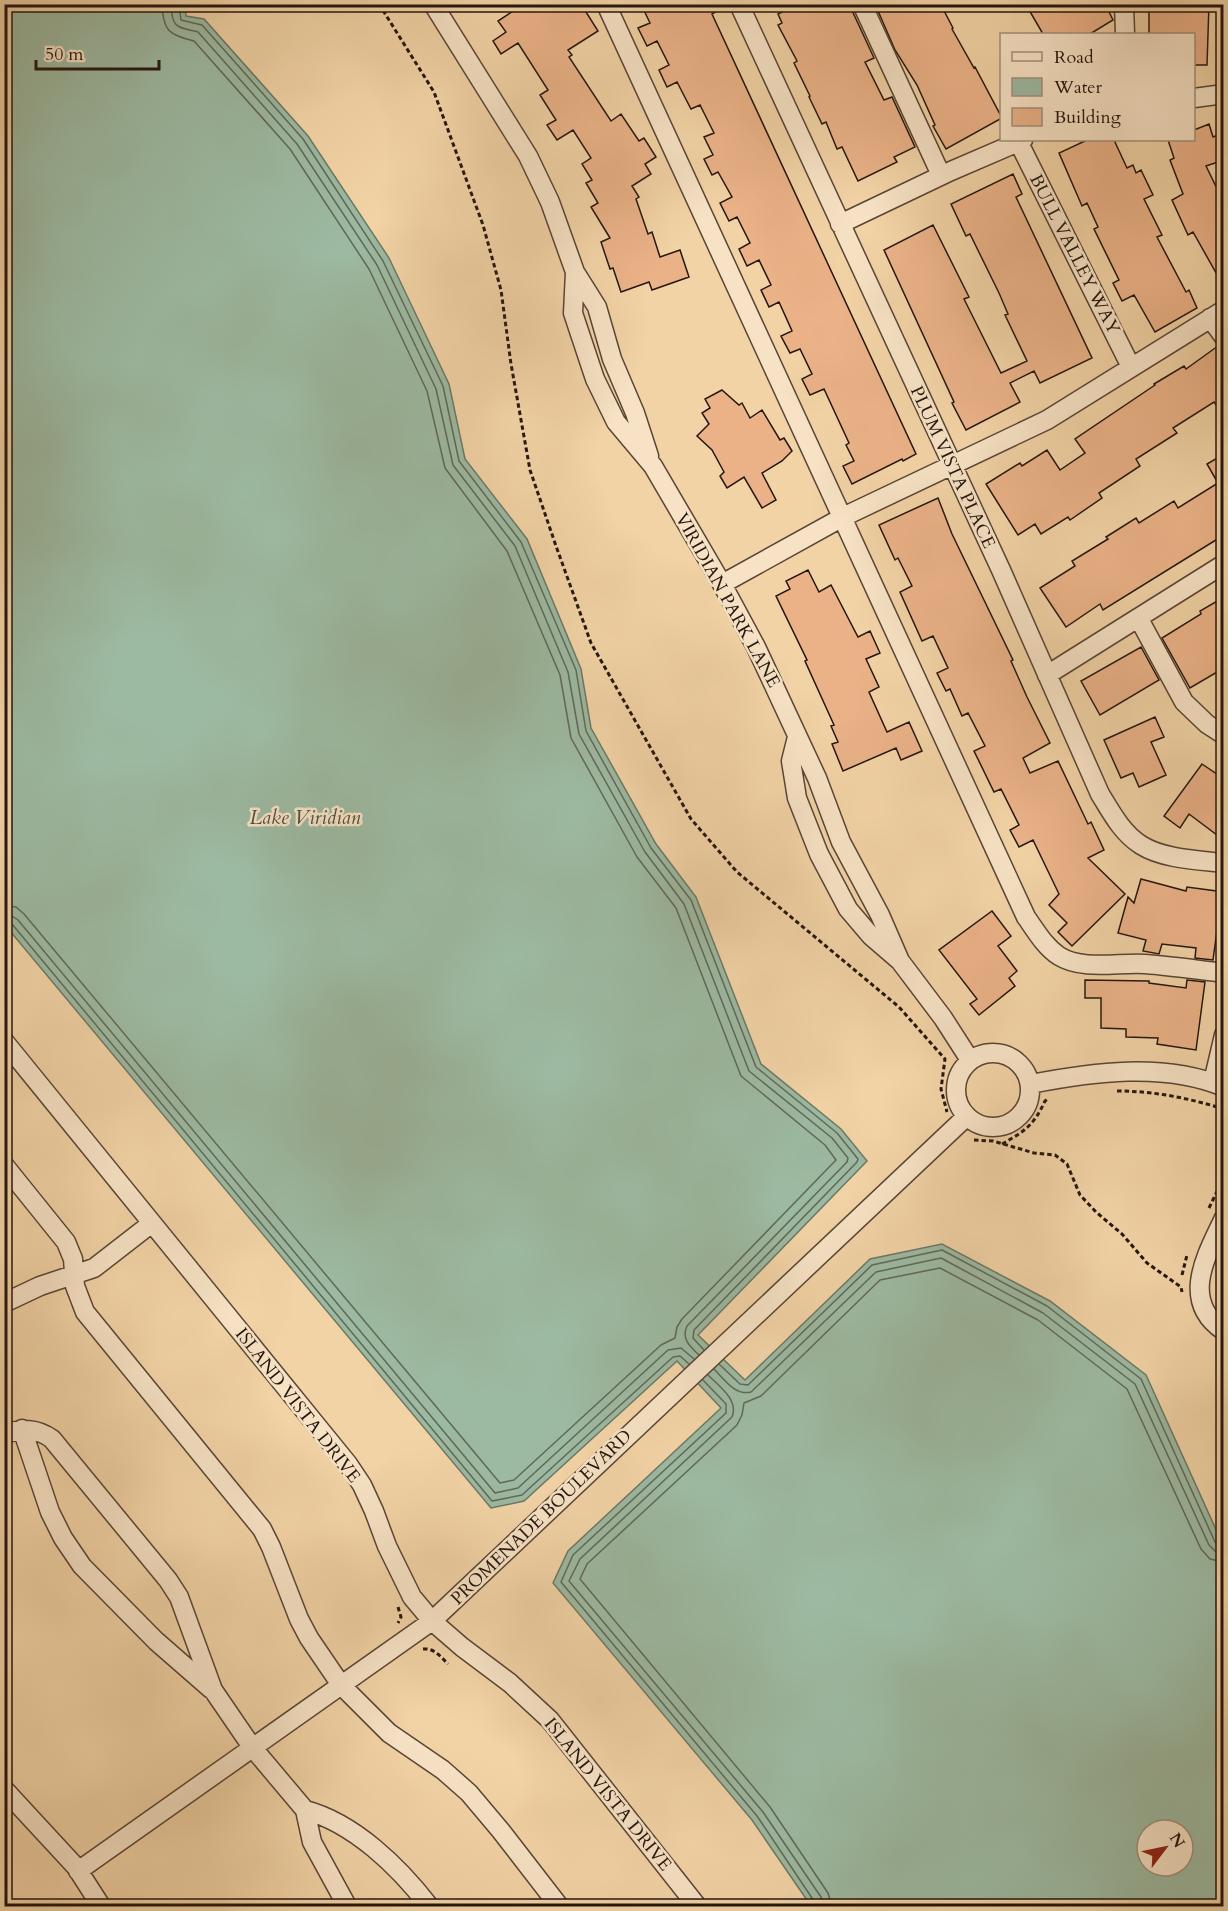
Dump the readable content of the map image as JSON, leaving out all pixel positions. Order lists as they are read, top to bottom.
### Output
{
  "streets": {
    "street": [
      "BULL VALLEY WAY",
      "PLUM VISTA PLACE",
      "VIRIDIAN PARK LANE",
      "ISLAND VISTA DRIVE",
      "PROMENADE BOULEVARD"
    ]
  },
  "crossings": [
    ["VIRIDIAN PARK LANE", "PROMENADE BOULEVARD"],
    ["ISLAND VISTA DRIVE", "PROMENADE BOULEVARD"]
  ],
  "water": ["Lake Viridian"],
  "legend": ["Road", "Water", "Building"],
  "scale_bar": "50 m",
  "north": "top right"
}
